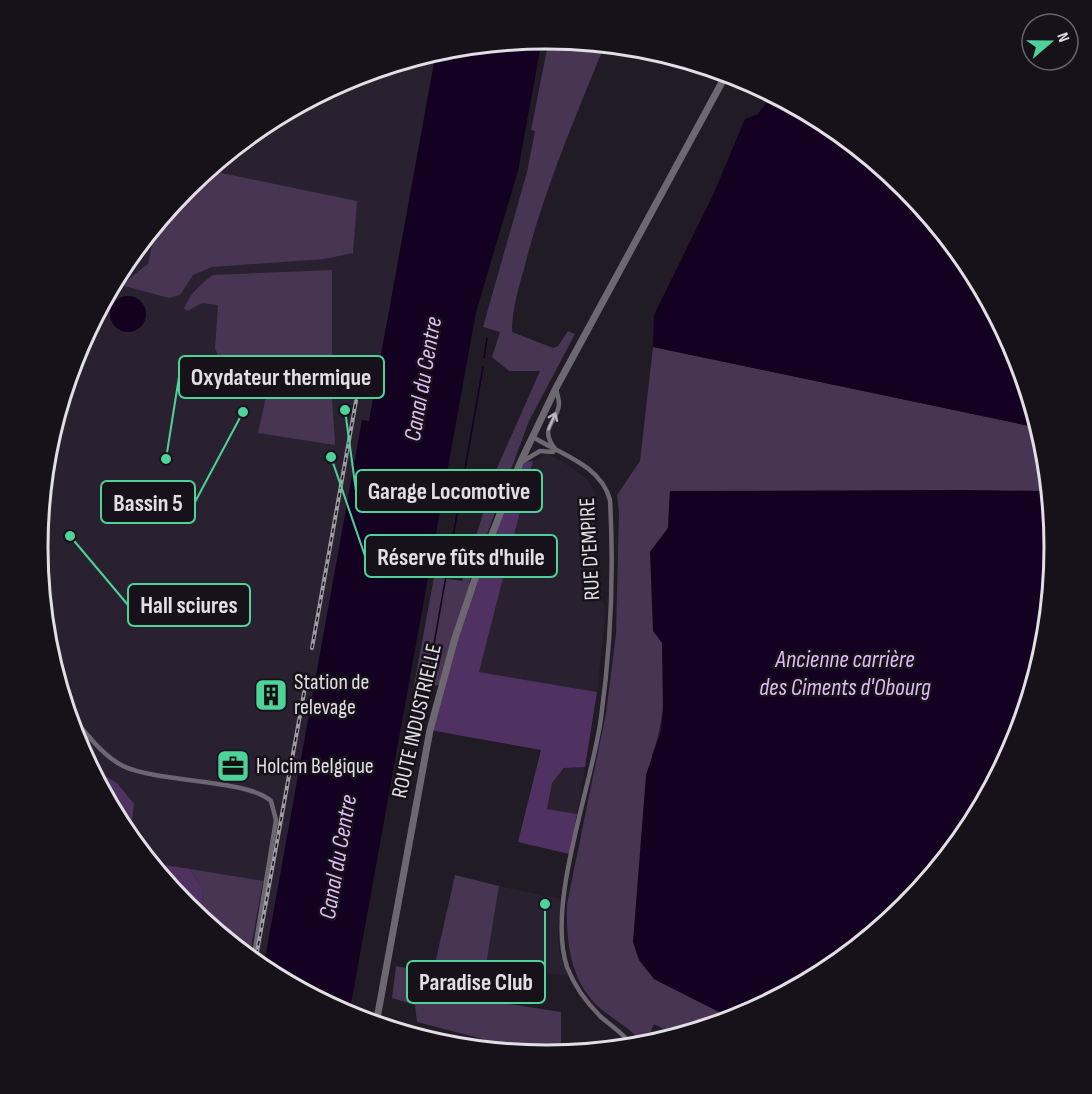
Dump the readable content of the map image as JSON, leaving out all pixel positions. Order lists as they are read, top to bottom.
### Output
{
  "streets": {
    "main road": ["ROUTE INDUSTRIELLE"],
    "street": ["RUE D'EMPIRE"]
  },
  "crossings": [
    ["RUE D'EMPIRE", "ROUTE INDUSTRIELLE"]
  ],
  "water": ["Canal du Centre", "Ancienne carrière des Ciments d'Obourg"],
  "places": {
    "other": [
      "Garage Locomotive",
      "Bassin 5",
      "Réserve fûts d'huile",
      "Oxydateur thermique",
      "Hall sciures",
      "Paradise Club"
    ],
    "building": ["Station de relevage"],
    "office": ["Holcim Belgique"]
  },
  "north": "right"
}
